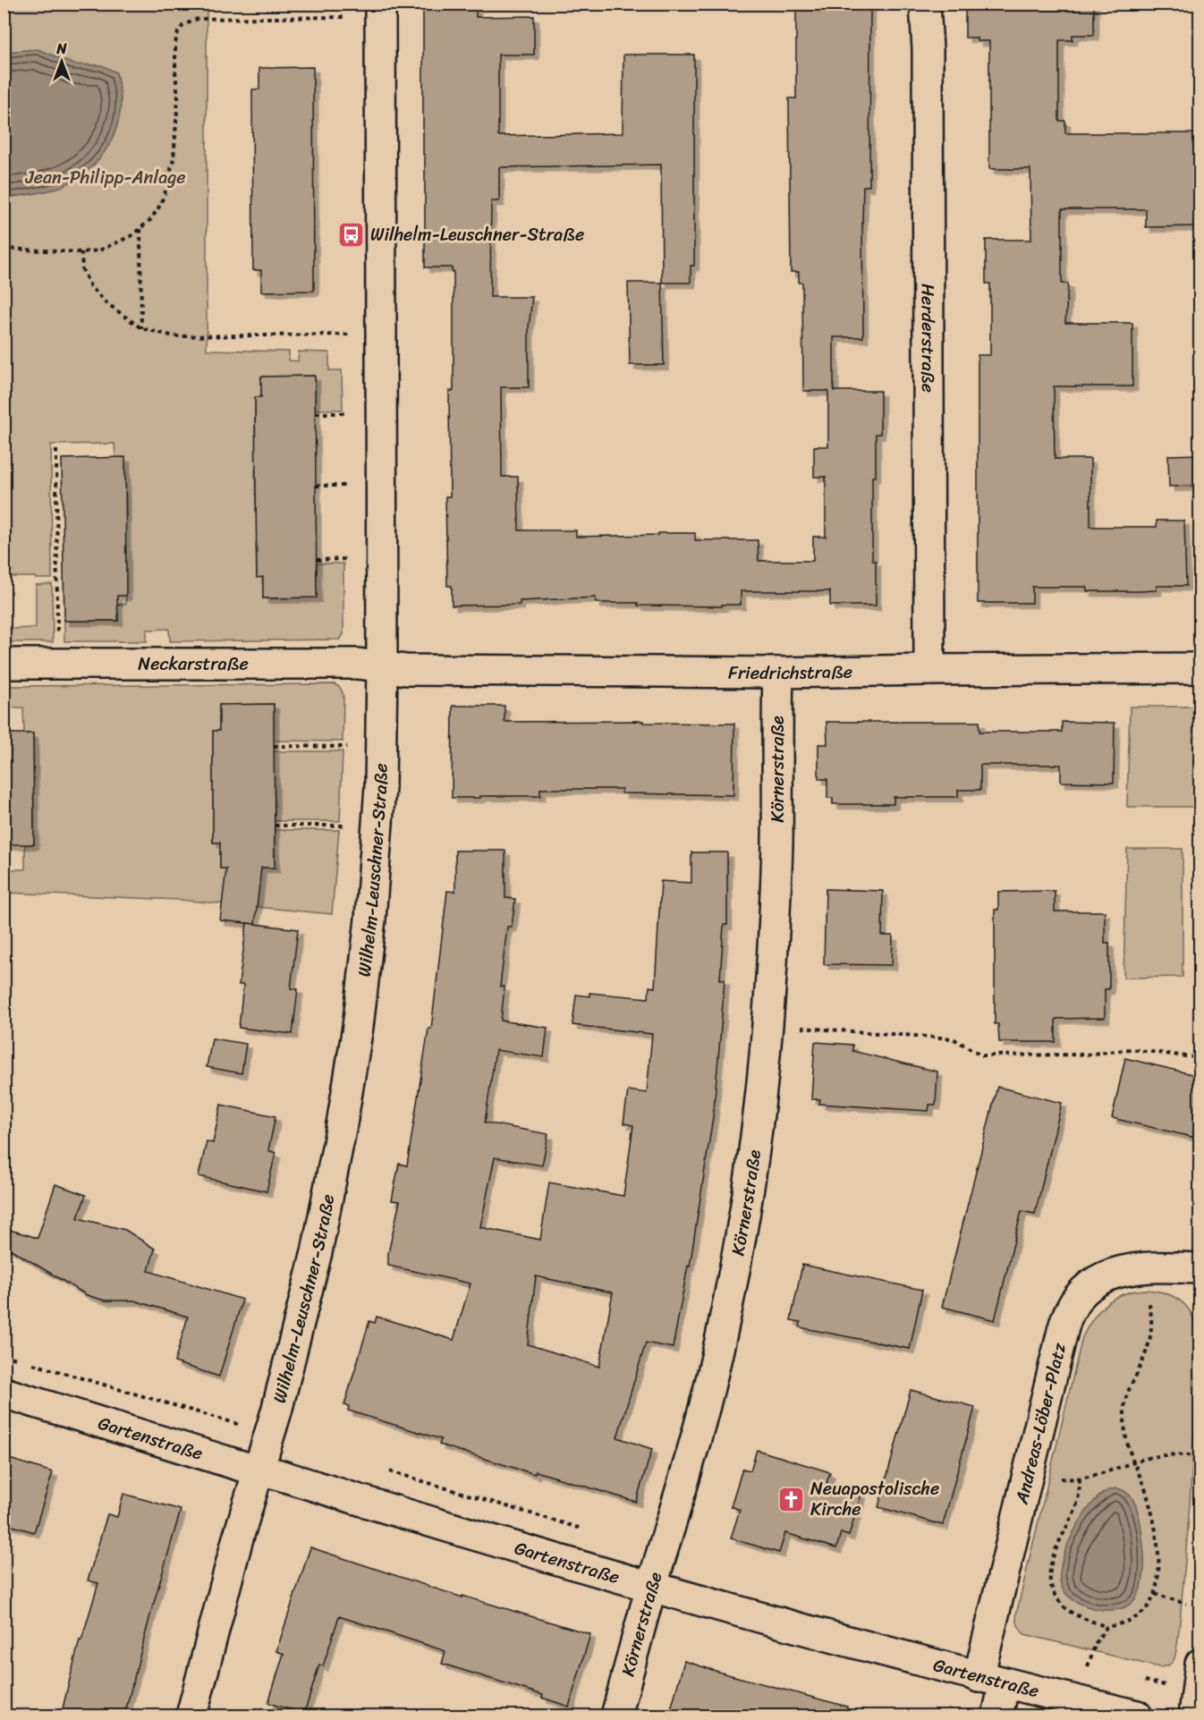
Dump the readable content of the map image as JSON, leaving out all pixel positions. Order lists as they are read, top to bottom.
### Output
{
  "streets": {
    "street": [
      "Herderstraße",
      "Neckarstraße",
      "Friedrichstraße",
      "Körnerstraße",
      "Wilhelm-Leuschner-Straße",
      "Andreas-Löber-Platz",
      "Gartenstraße"
    ]
  },
  "crossings": [
    ["Herderstraße", "Friedrichstraße"],
    ["Neckarstraße", "Friedrichstraße"],
    ["Neckarstraße", "Wilhelm-Leuschner-Straße"],
    ["Friedrichstraße", "Körnerstraße"],
    ["Friedrichstraße", "Wilhelm-Leuschner-Straße"],
    ["Körnerstraße", "Gartenstraße"],
    ["Wilhelm-Leuschner-Straße", "Gartenstraße"],
    ["Andreas-Löber-Platz", "Gartenstraße"]
  ],
  "parks": ["Jean-Philipp-Anlage"],
  "places": {
    "bus stop": ["Wilhelm-Leuschner-Straße"],
    "church": ["Neuapostolische Kirche"]
  },
  "north": "top"
}
